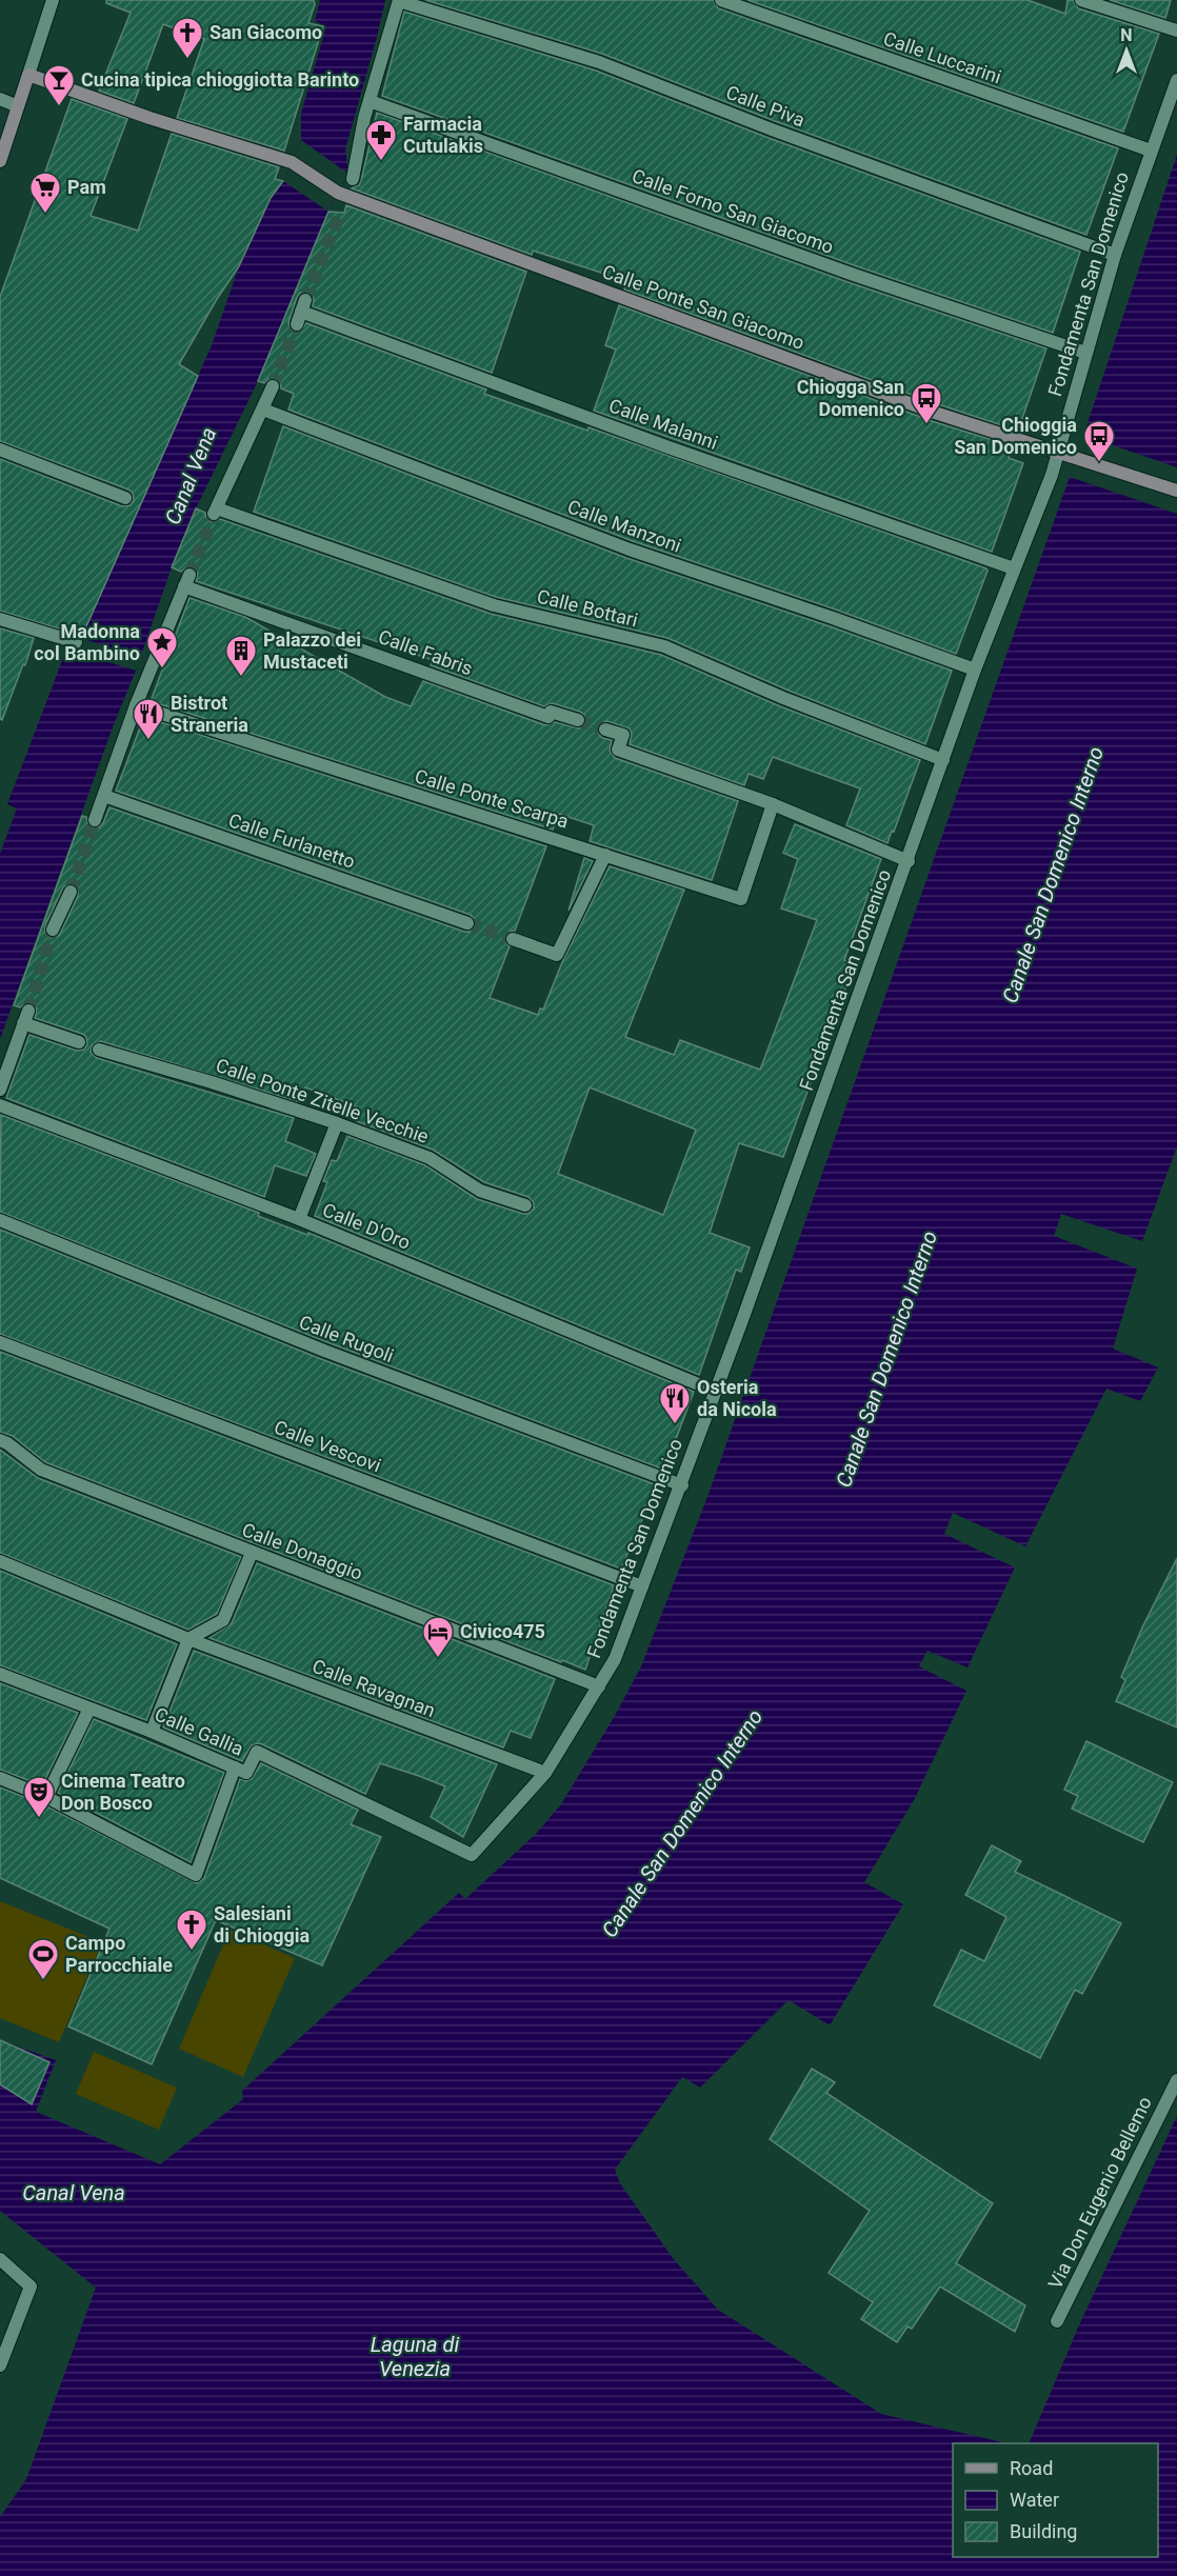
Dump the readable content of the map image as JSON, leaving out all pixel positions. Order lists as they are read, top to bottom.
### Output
{
  "streets": {
    "street": [
      "Calle Luccarini",
      "Calle Piva",
      "Calle Forno San Giacomo",
      "Fondamenta San Domenico",
      "Calle Ponte San Giacomo",
      "Calle Malanni",
      "Calle Manzoni",
      "Calle Bottari",
      "Calle Fabris",
      "Calle Ponte Scarpa",
      "Calle Furlanetto",
      "Calle Ponte Zitelle Vecchie",
      "Calle D'Oro",
      "Calle Rugoli",
      "Calle Vescovi",
      "Calle Donaggio",
      "Calle Ravagnan",
      "Calle Gallia",
      "Via Don Eugenio Bellemo"
    ]
  },
  "crossings": [
    ["Calle Luccarini", "Fondamenta San Domenico"],
    ["Calle Piva", "Fondamenta San Domenico"],
    ["Calle Forno San Giacomo", "Fondamenta San Domenico"],
    ["Fondamenta San Domenico", "Calle Ponte San Giacomo"],
    ["Fondamenta San Domenico", "Calle Malanni"],
    ["Fondamenta San Domenico", "Calle Manzoni"],
    ["Fondamenta San Domenico", "Calle Bottari"],
    ["Fondamenta San Domenico", "Calle D'Oro"],
    ["Fondamenta San Domenico", "Calle Rugoli"],
    ["Fondamenta San Domenico", "Calle Vescovi"],
    ["Fondamenta San Domenico", "Calle Donaggio"],
    ["Fondamenta San Domenico", "Calle Ravagnan"],
    ["Fondamenta San Domenico", "Calle Gallia"],
    ["Calle Manzoni", "Calle Bottari"],
    ["Calle Fabris", "Calle Ponte Scarpa"]
  ],
  "water": ["Canal Vena", "Canale San Domenico Interno", "Laguna di Venezia"],
  "places": {
    "church": ["San Giacomo", "Salesiani di Chioggia"],
    "bar": ["Cucina tipica chioggiotta Barinto"],
    "pharmacy": ["Farmacia Cutulakis"],
    "supermarket": ["Pam"],
    "bus stop": ["Chiogga San Domenico", "Chioggia San Domenico"],
    "place": ["Madonna col Bambino"],
    "building": ["Palazzo dei Mustaceti"],
    "restaurant": ["Bistrot Straneria", "Osteria da Nicola"],
    "hotel": ["Civico475"],
    "theatre": ["Cinema Teatro Don Bosco"],
    "sports": ["Campo Parrocchiale"]
  },
  "legend": ["Road", "Water", "Building"],
  "north": "top"
}
